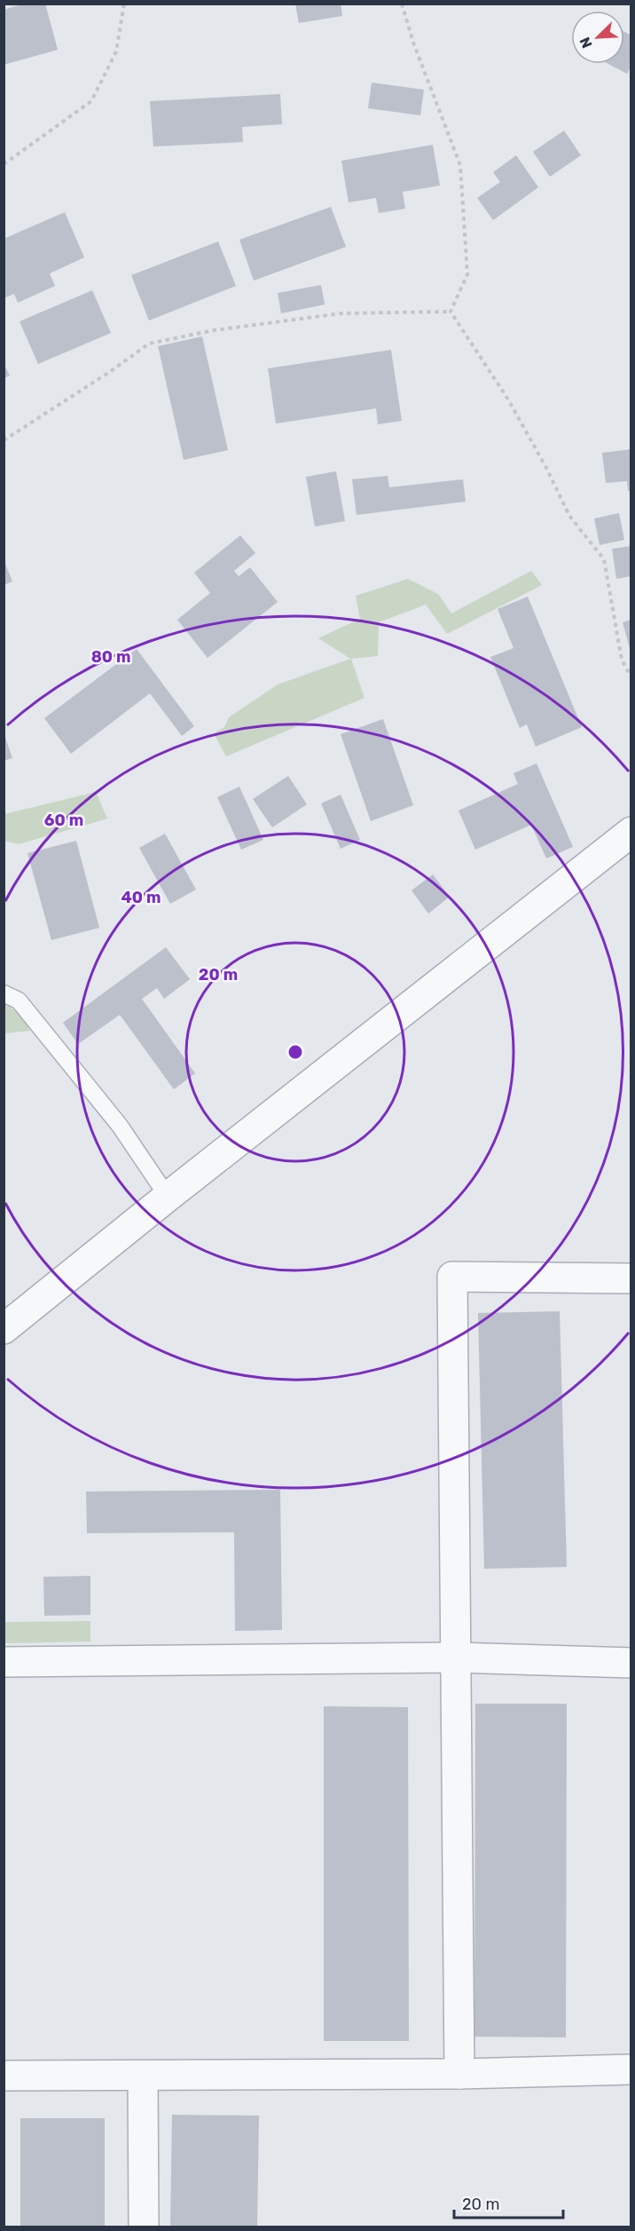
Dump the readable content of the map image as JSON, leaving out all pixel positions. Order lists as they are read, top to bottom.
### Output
{
  "scale_bar": "20 m",
  "north": "bottom left",
  "rings": [
    "80 m",
    "60 m",
    "40 m",
    "20 m"
  ]
}
